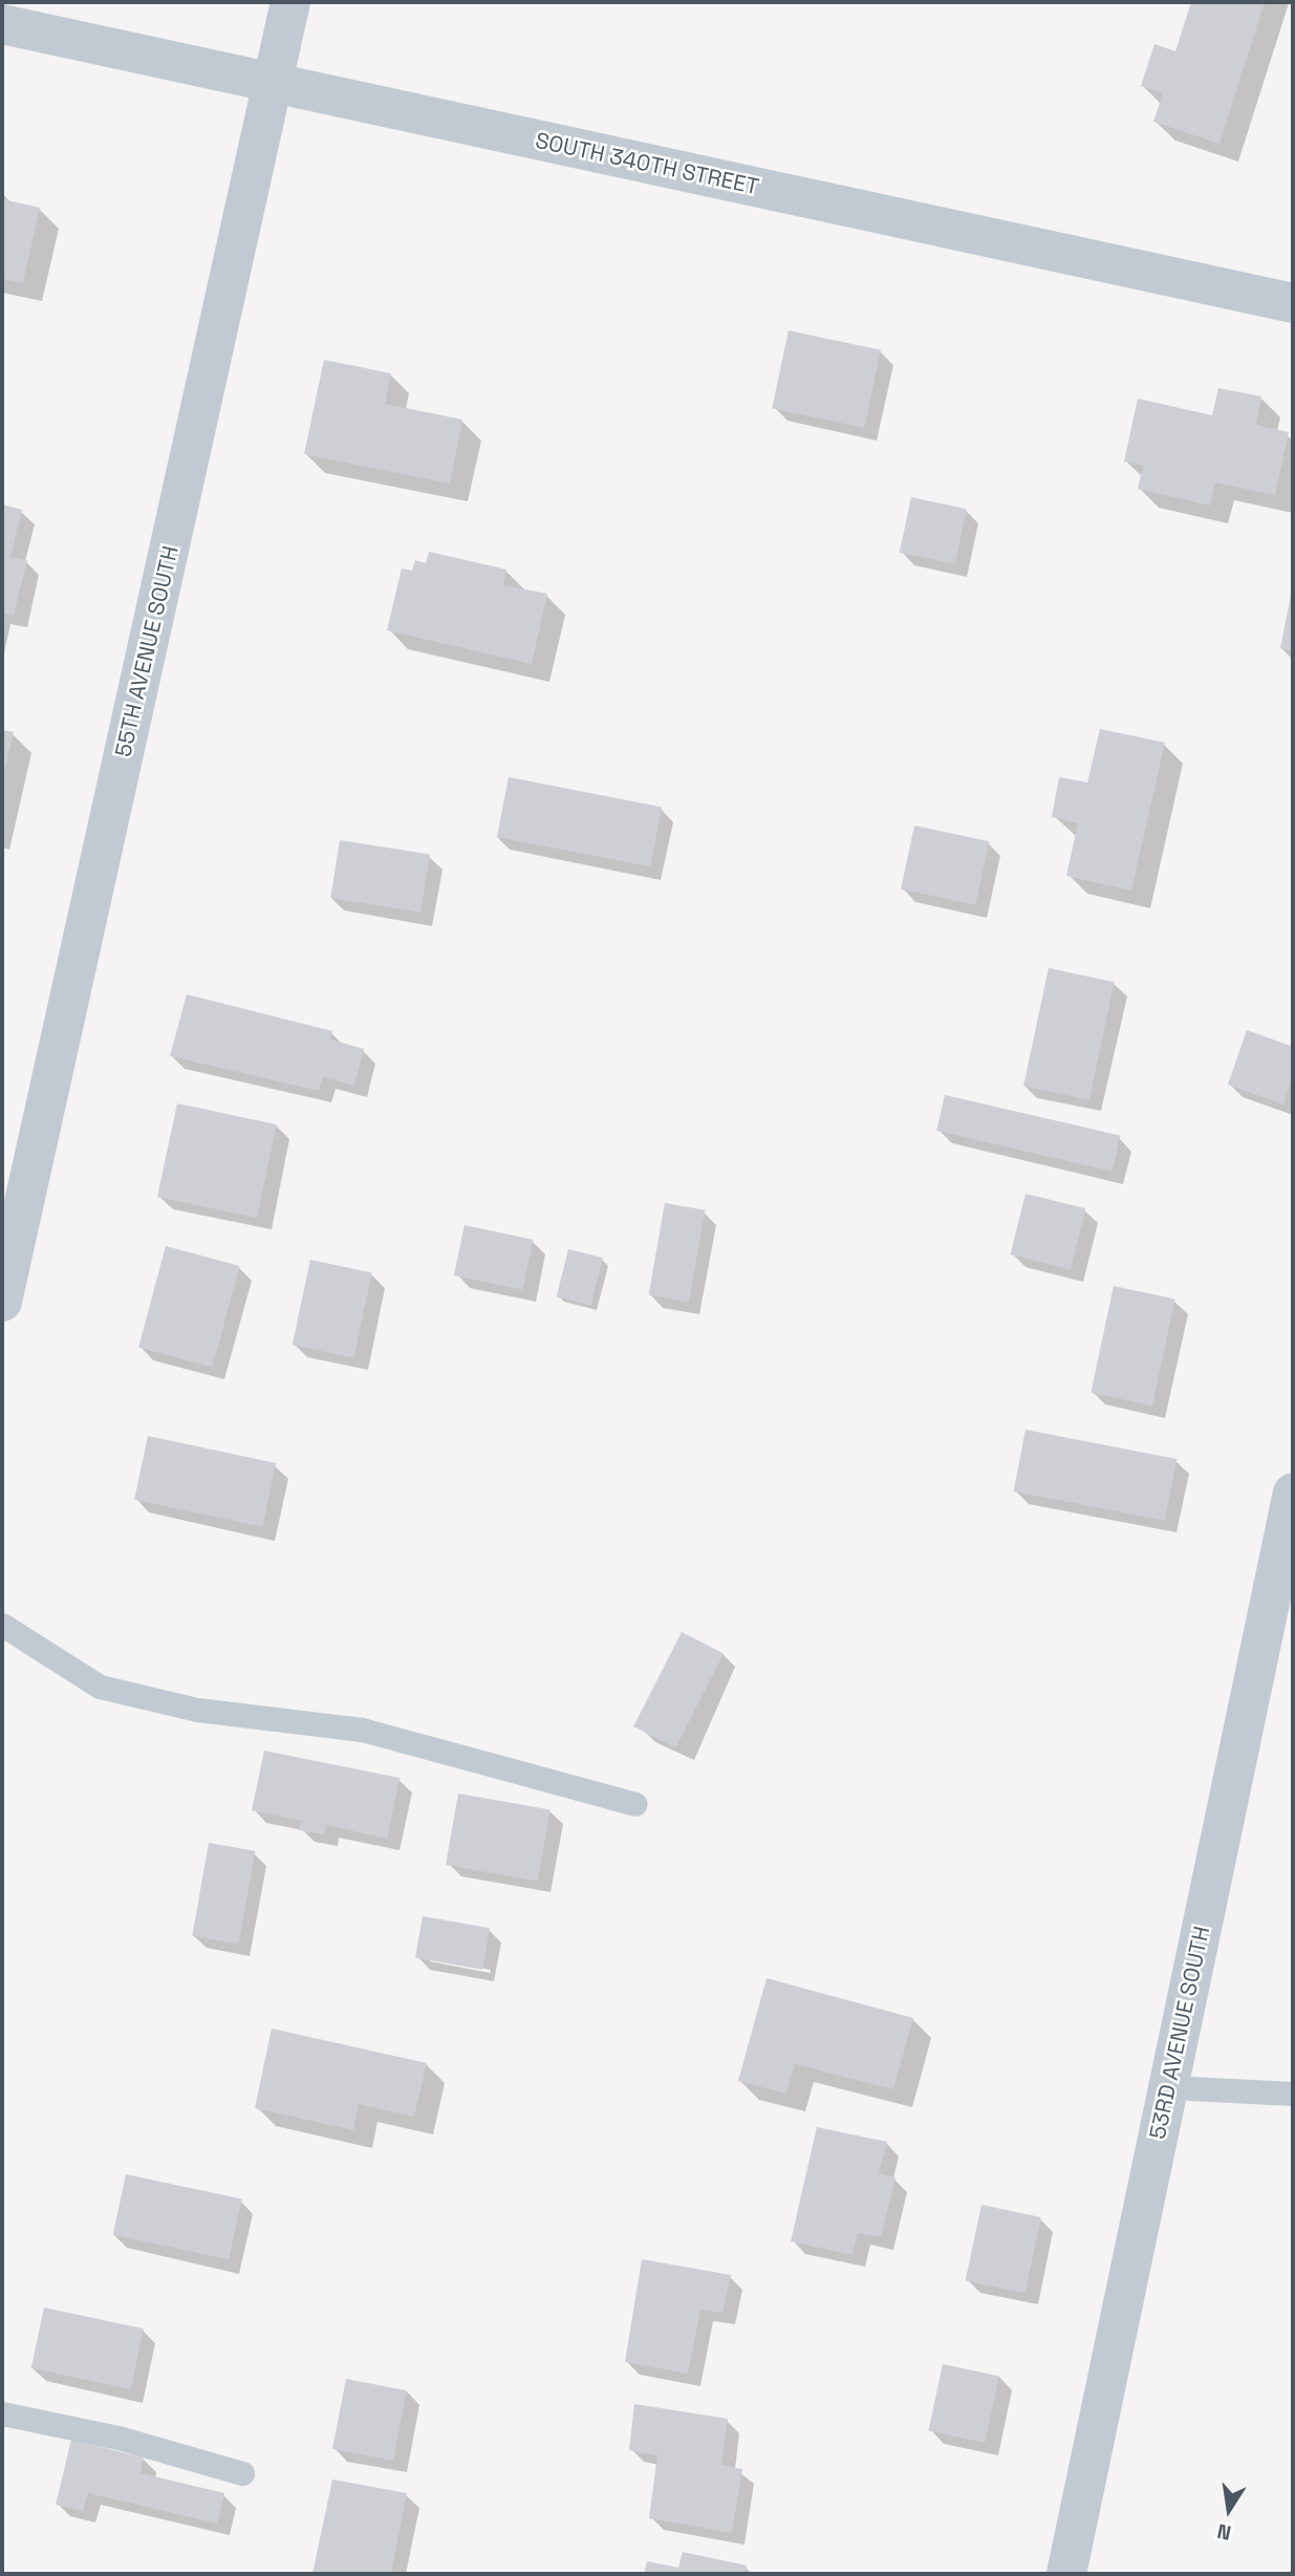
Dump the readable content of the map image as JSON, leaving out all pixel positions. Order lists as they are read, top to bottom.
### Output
{
  "streets": {
    "street": ["SOUTH 340TH STREET", "55TH AVENUE SOUTH", "53RD AVENUE SOUTH"]
  },
  "crossings": [
    ["SOUTH 340TH STREET", "55TH AVENUE SOUTH"]
  ],
  "north": "bottom"
}
